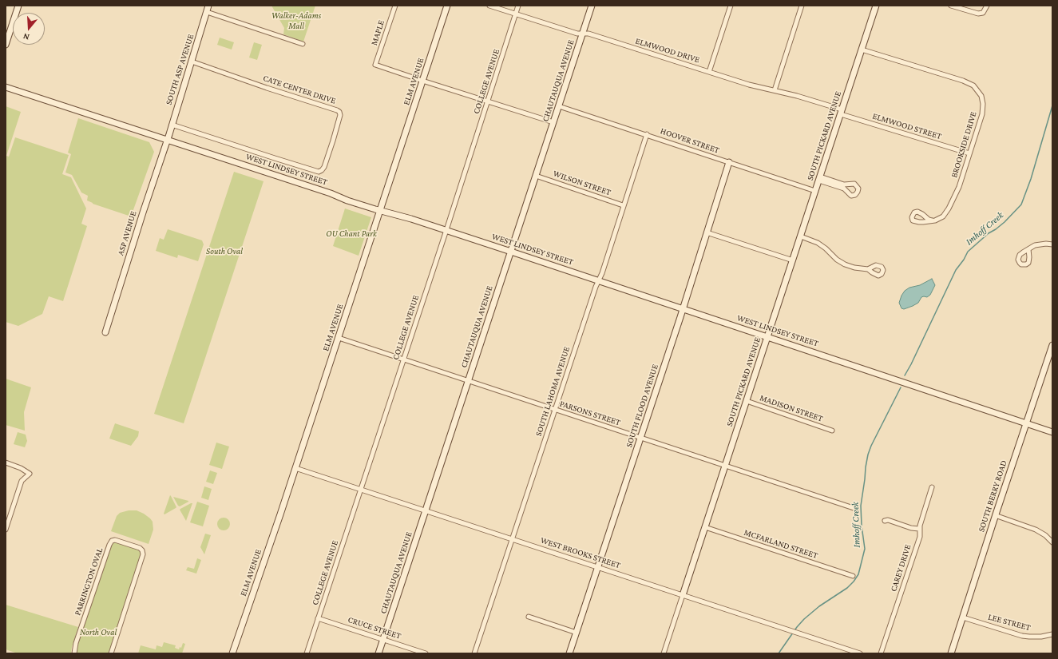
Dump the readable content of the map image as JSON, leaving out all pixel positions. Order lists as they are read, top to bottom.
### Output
{
  "streets": {
    "street": [
      "MAPLE",
      "ELMWOOD DRIVE",
      "SOUTH ASP AVENUE",
      "CHAUTAUQUA AVENUE",
      "ELM AVENUE",
      "COLLEGE AVENUE",
      "CATE CENTER DRIVE",
      "ELMWOOD STREET",
      "SOUTH PICKARD AVENUE",
      "HOOVER STREET",
      "BROOKSIDE DRIVE",
      "WEST LINDSEY STREET",
      "WILSON STREET",
      "ASP AVENUE",
      "SOUTH LAHOMA AVENUE",
      "SOUTH FLOOD AVENUE",
      "MADISON STREET",
      "PARSONS STREET",
      "SOUTH BERRY ROAD",
      "MCFARLAND STREET",
      "WEST BROOKS STREET",
      "CAREY DRIVE",
      "PARRINGTON OVAL",
      "LEE STREET",
      "CRUCE STREET"
    ]
  },
  "crossings": [
    ["MAPLE", "ELM AVENUE"],
    ["ELMWOOD DRIVE", "CHAUTAUQUA AVENUE"],
    ["ELMWOOD DRIVE", "COLLEGE AVENUE"],
    ["ELMWOOD DRIVE", "ELMWOOD STREET"],
    ["ELMWOOD DRIVE", "SOUTH PICKARD AVENUE"],
    ["SOUTH ASP AVENUE", "CATE CENTER DRIVE"],
    ["SOUTH ASP AVENUE", "WEST LINDSEY STREET"],
    ["SOUTH ASP AVENUE", "ASP AVENUE"],
    ["CHAUTAUQUA AVENUE", "HOOVER STREET"],
    ["CHAUTAUQUA AVENUE", "WEST LINDSEY STREET"],
    ["CHAUTAUQUA AVENUE", "WILSON STREET"],
    ["CHAUTAUQUA AVENUE", "PARSONS STREET"],
    ["CHAUTAUQUA AVENUE", "WEST BROOKS STREET"],
    ["CHAUTAUQUA AVENUE", "CRUCE STREET"],
    ["ELM AVENUE", "WEST LINDSEY STREET"],
    ["ELM AVENUE", "PARSONS STREET"],
    ["ELM AVENUE", "WEST BROOKS STREET"],
    ["COLLEGE AVENUE", "WEST LINDSEY STREET"],
    ["COLLEGE AVENUE", "PARSONS STREET"],
    ["COLLEGE AVENUE", "WEST BROOKS STREET"],
    ["COLLEGE AVENUE", "CRUCE STREET"],
    ["ELMWOOD STREET", "SOUTH PICKARD AVENUE"],
    ["ELMWOOD STREET", "BROOKSIDE DRIVE"],
    ["SOUTH PICKARD AVENUE", "HOOVER STREET"],
    ["SOUTH PICKARD AVENUE", "BROOKSIDE DRIVE"],
    ["SOUTH PICKARD AVENUE", "WEST LINDSEY STREET"],
    ["SOUTH PICKARD AVENUE", "MADISON STREET"],
    ["SOUTH PICKARD AVENUE", "PARSONS STREET"],
    ["SOUTH PICKARD AVENUE", "MCFARLAND STREET"],
    ["SOUTH PICKARD AVENUE", "WEST BROOKS STREET"],
    ["HOOVER STREET", "SOUTH LAHOMA AVENUE"],
    ["HOOVER STREET", "SOUTH FLOOD AVENUE"],
    ["WEST LINDSEY STREET", "ASP AVENUE"],
    ["WEST LINDSEY STREET", "SOUTH LAHOMA AVENUE"],
    ["WEST LINDSEY STREET", "SOUTH FLOOD AVENUE"],
    ["WEST LINDSEY STREET", "SOUTH BERRY ROAD"],
    ["WILSON STREET", "SOUTH LAHOMA AVENUE"],
    ["SOUTH LAHOMA AVENUE", "PARSONS STREET"],
    ["SOUTH LAHOMA AVENUE", "WEST BROOKS STREET"],
    ["SOUTH FLOOD AVENUE", "PARSONS STREET"],
    ["SOUTH FLOOD AVENUE", "WEST BROOKS STREET"],
    ["SOUTH BERRY ROAD", "LEE STREET"]
  ],
  "water": ["Imhoff Creek"],
  "parks": [
    "Walker-Adams Mall",
    "OU Chant Park",
    "South Oval",
    "North Oval"
  ],
  "north": "bottom"
}
